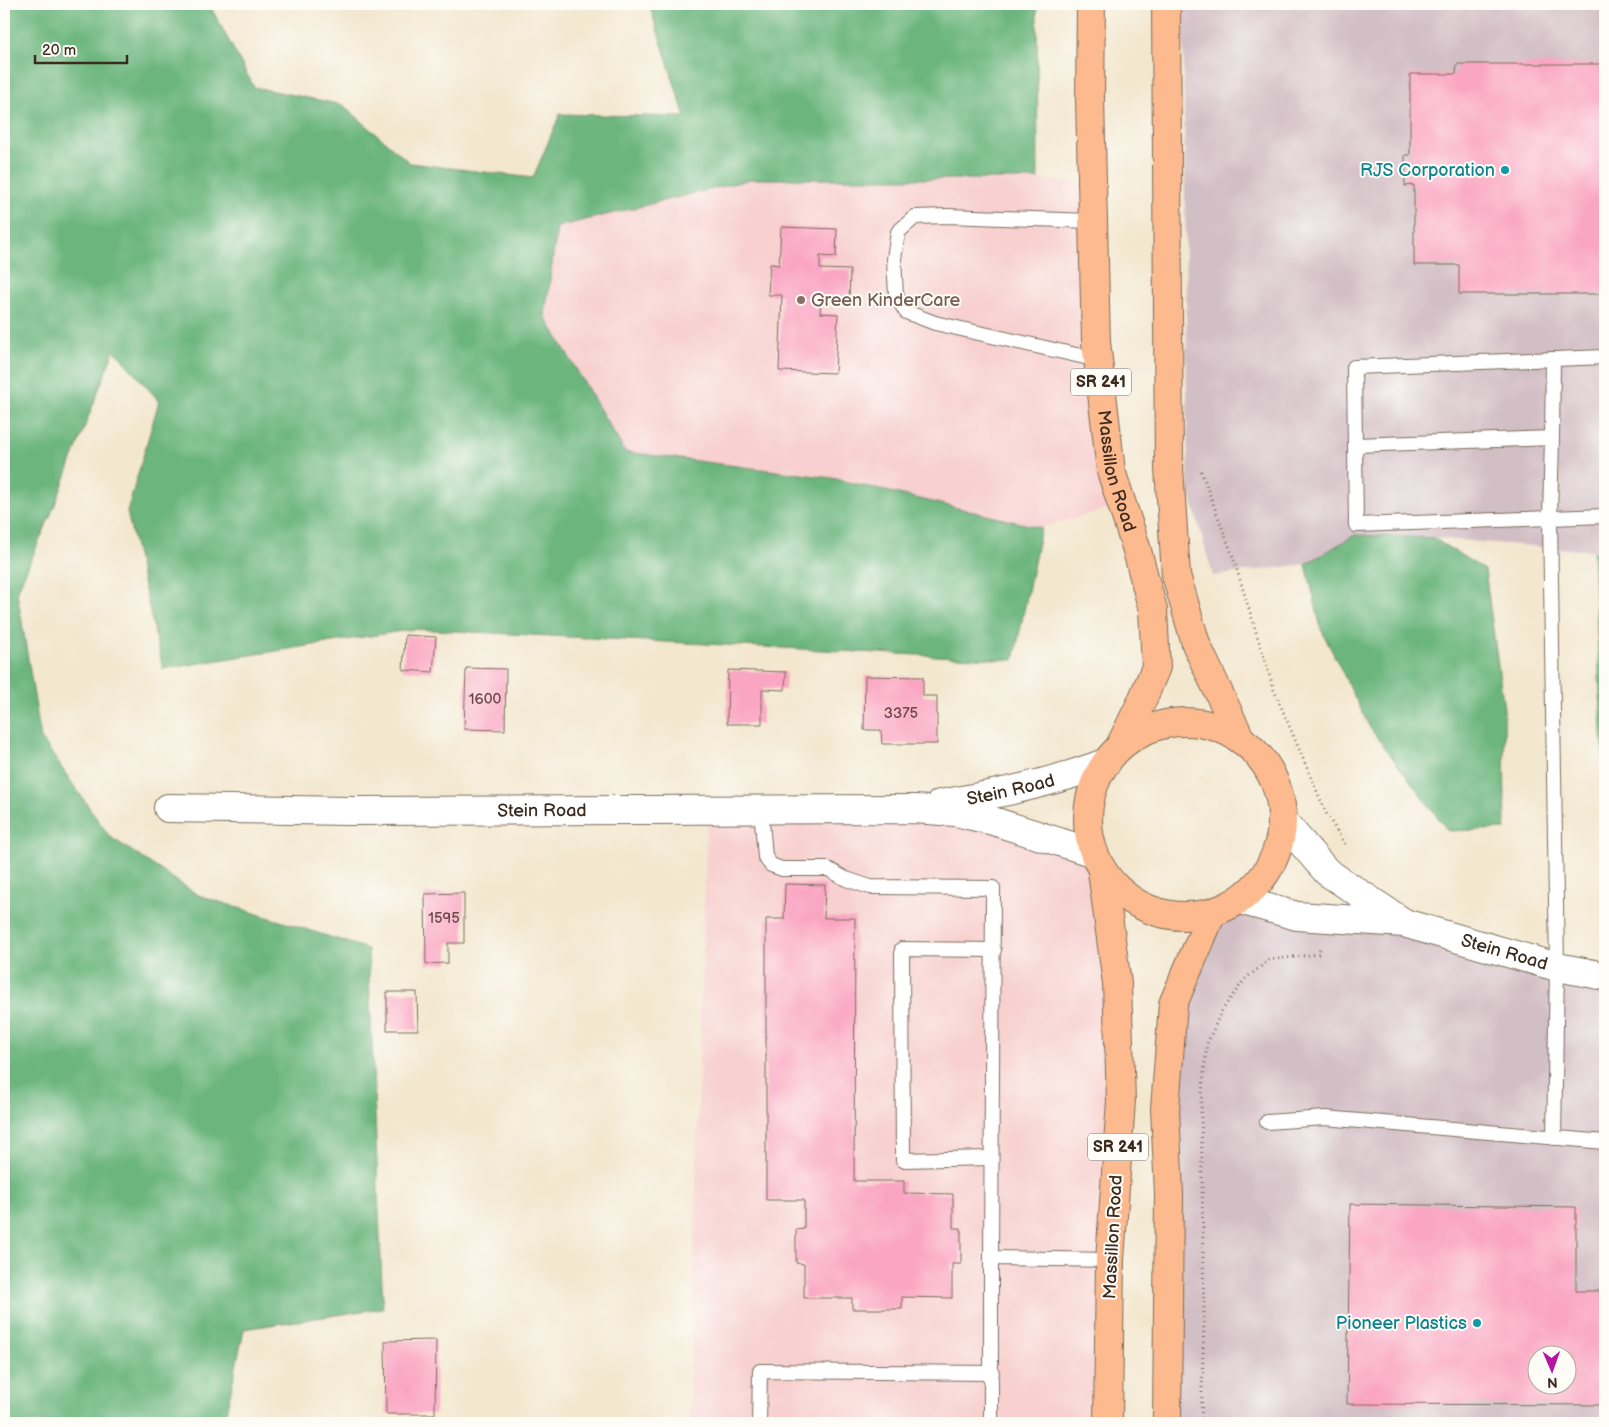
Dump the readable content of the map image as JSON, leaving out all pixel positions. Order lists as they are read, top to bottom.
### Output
{
  "streets": {
    "main road": ["SR 241", "Massillon Road"],
    "street": ["Stein Road"]
  },
  "crossings": [
    ["SR 241", "Massillon Road"],
    ["SR 241", "Stein Road"],
    ["Massillon Road", "Stein Road"]
  ],
  "places": ["RJS Corporation", "Green KinderCare", "Pioneer Plastics"],
  "house_numbers": ["1600", "3375", "1595"],
  "scale_bar": "20 m",
  "north": "bottom"
}
